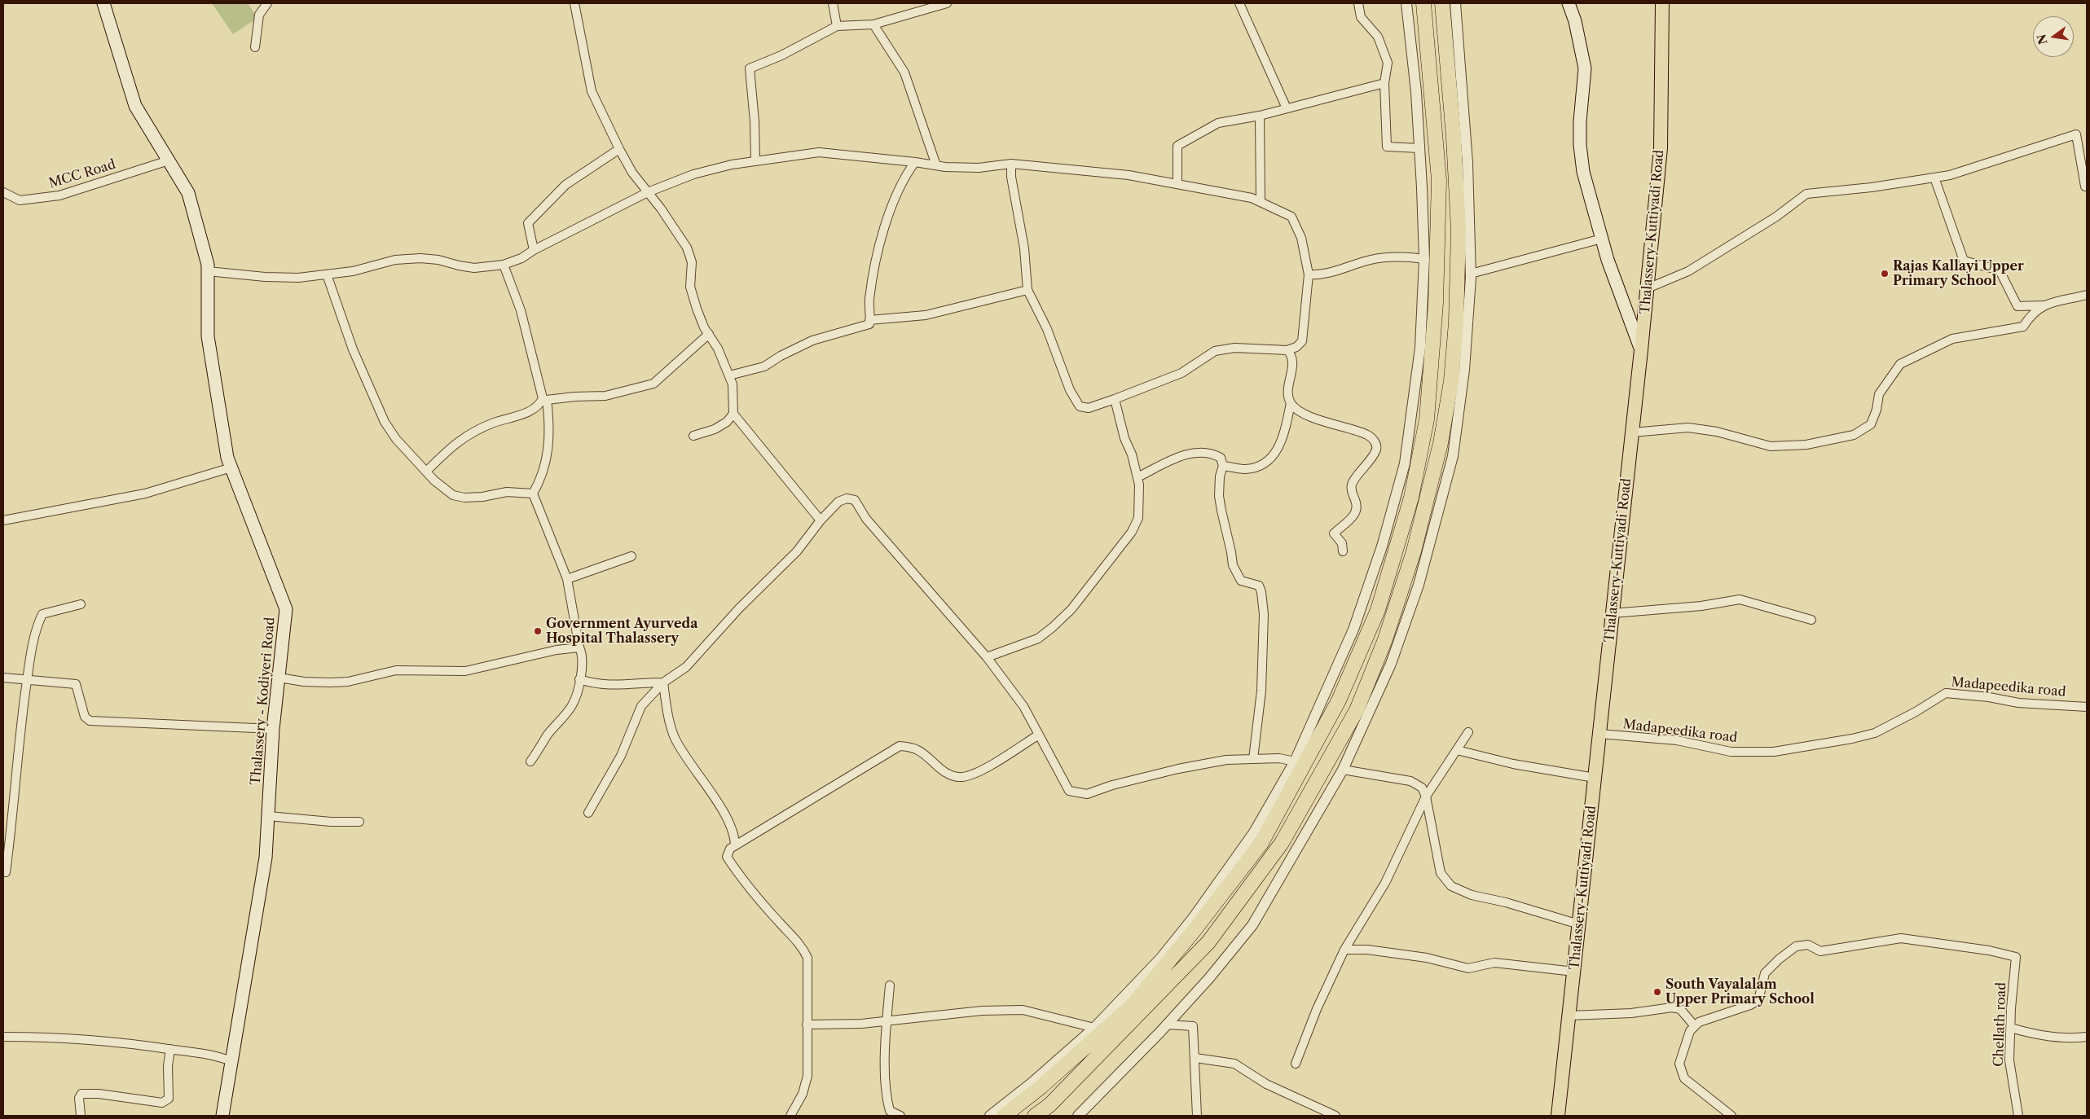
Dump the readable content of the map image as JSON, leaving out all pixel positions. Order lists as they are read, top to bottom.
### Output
{
  "streets": {
    "main road": ["Thalassery-Kuttiyadi Road", "Thalassery - Kodiyeri Road"],
    "street": ["MCC Road", "Madapeedika road", "Chellath road"]
  },
  "crossings": [
    ["MCC Road", "Thalassery - Kodiyeri Road"],
    ["Thalassery-Kuttiyadi Road", "Madapeedika road"]
  ],
  "places": ["Rajas Kallayi Upper Primary School", "Government Ayurveda Hospital Thalassery", "South Vayalalam Upper Primary School"],
  "north": "left"
}
